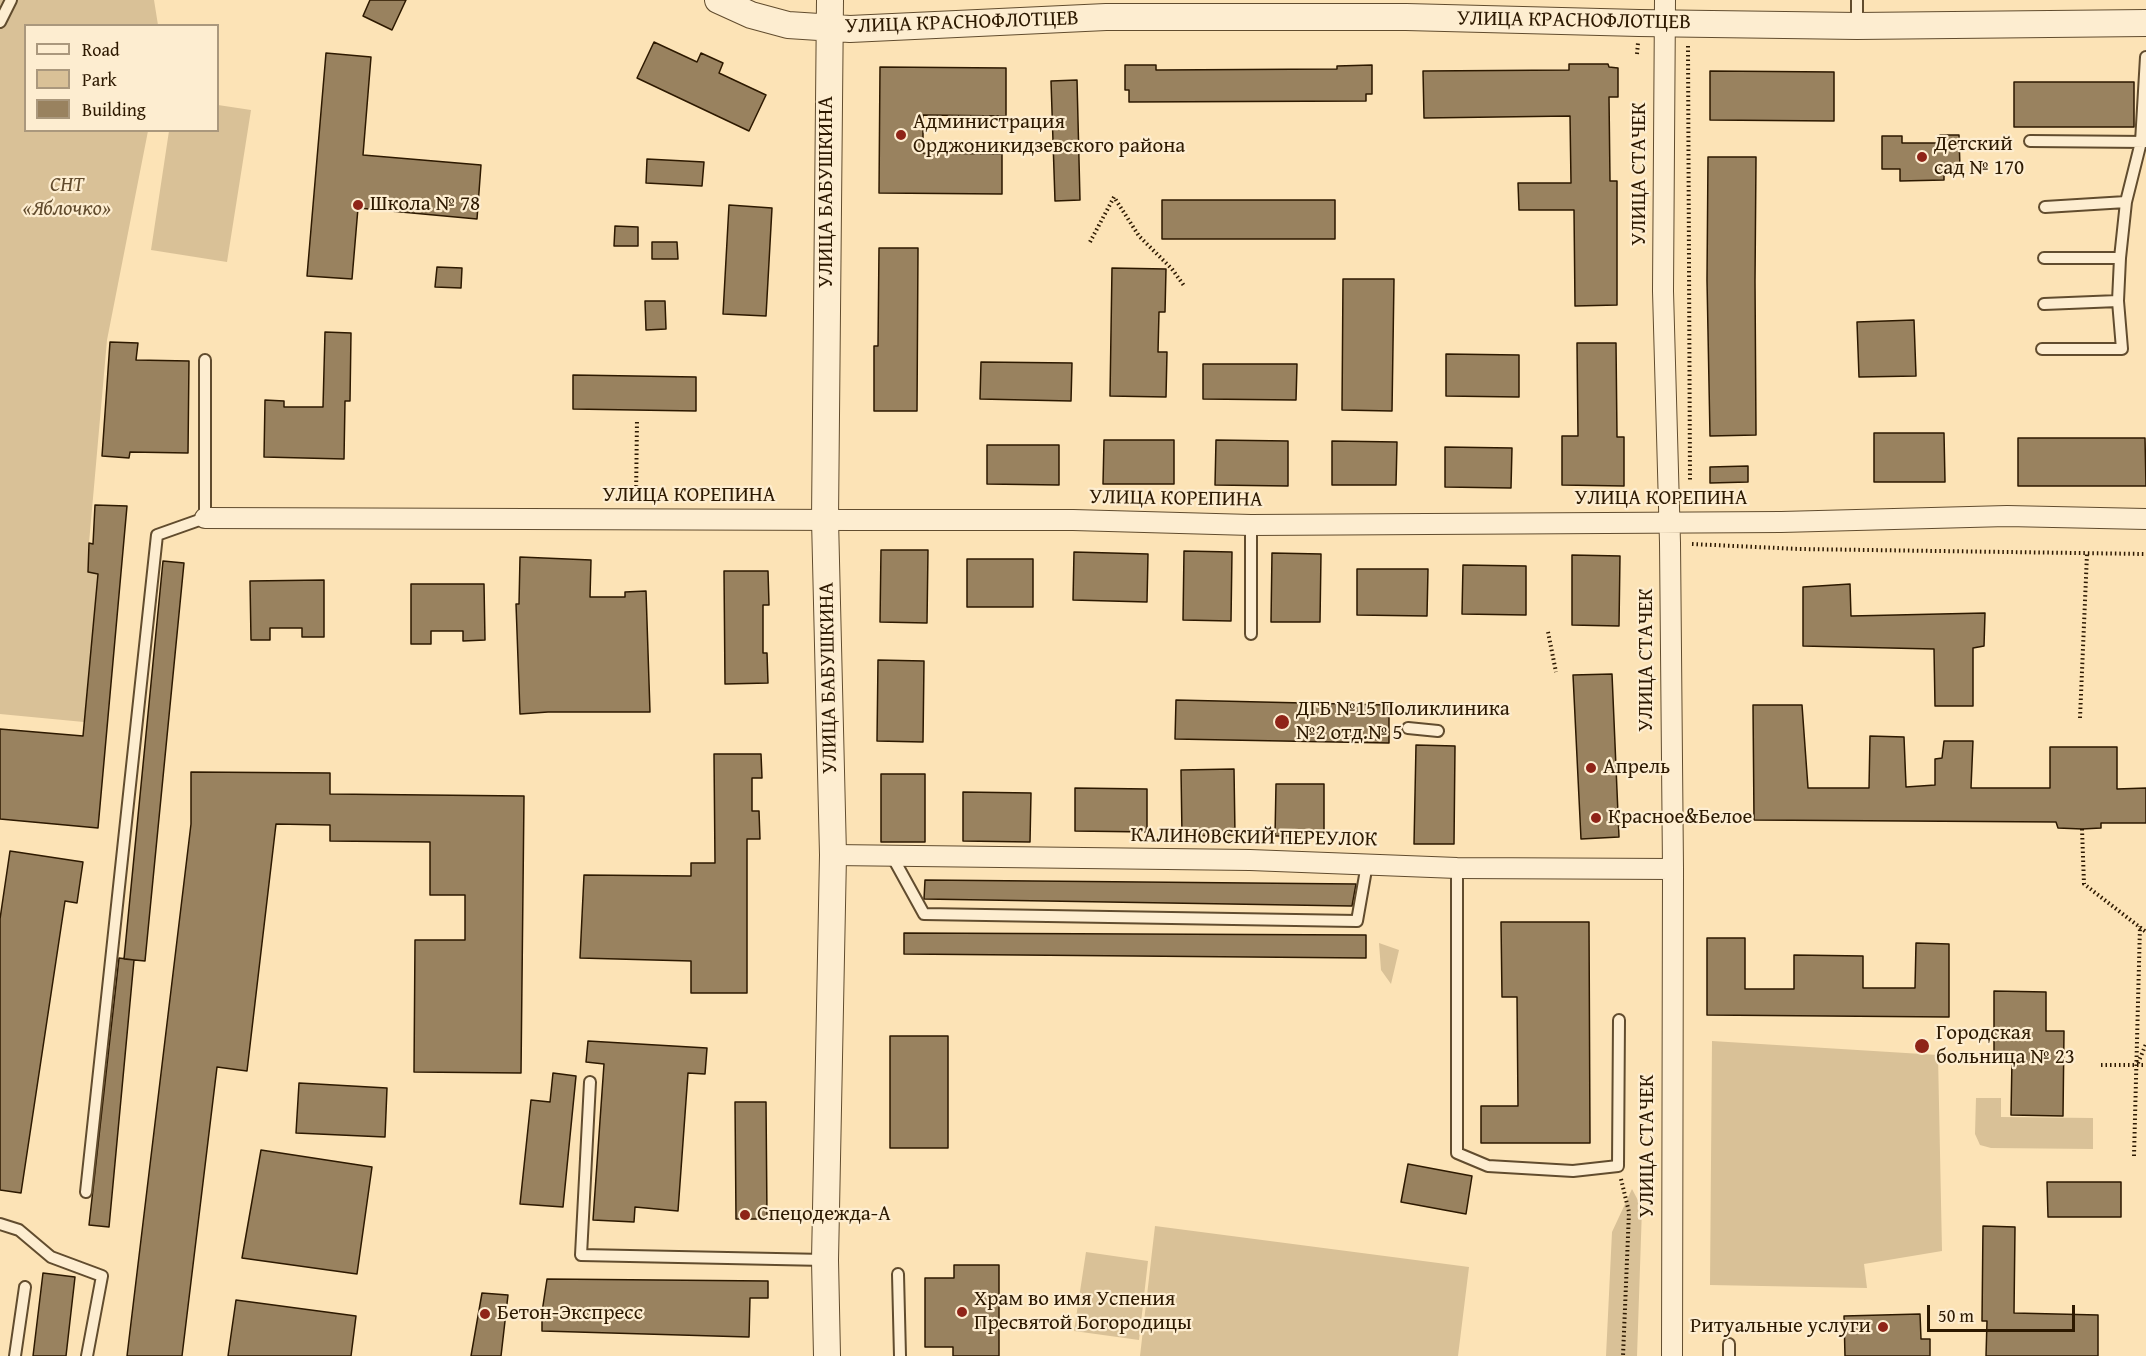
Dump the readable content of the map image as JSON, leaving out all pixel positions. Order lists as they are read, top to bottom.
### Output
{
  "streets": {
    "street": [
      "УЛИЦА КРАСНОФЛОТЦЕВ",
      "УЛИЦА СТАЧЕК",
      "УЛИЦА БАБУШКИНА",
      "УЛИЦА КОРЕПИНА",
      "КАЛИНОВСКИЙ ПЕРЕУЛОК"
    ]
  },
  "crossings": [
    ["УЛИЦА КРАСНОФЛОТЦЕВ", "УЛИЦА СТАЧЕК"],
    ["УЛИЦА КРАСНОФЛОТЦЕВ", "УЛИЦА БАБУШКИНА"],
    ["УЛИЦА СТАЧЕК", "УЛИЦА КОРЕПИНА"],
    ["УЛИЦА СТАЧЕК", "КАЛИНОВСКИЙ ПЕРЕУЛОК"],
    ["УЛИЦА БАБУШКИНА", "УЛИЦА КОРЕПИНА"],
    ["УЛИЦА БАБУШКИНА", "КАЛИНОВСКИЙ ПЕРЕУЛОК"]
  ],
  "parks": ["СНТ «Яблочко»"],
  "places": [
    "Администрация Орджоникидзевского района",
    "Детский сад № 170",
    "Школа № 78",
    "ДГБ №15 Поликлиника №2 отд.№ 5",
    "Апрель",
    "Красное&Белое",
    "Городская больница № 23",
    "Спецодежда-А",
    "Храм во имя Успения Пресвятой Богородицы",
    "Бетон-Экспресс",
    "Ритуальные услуги"
  ],
  "legend": ["Road", "Park", "Building"],
  "scale_bar": "50 m"
}
